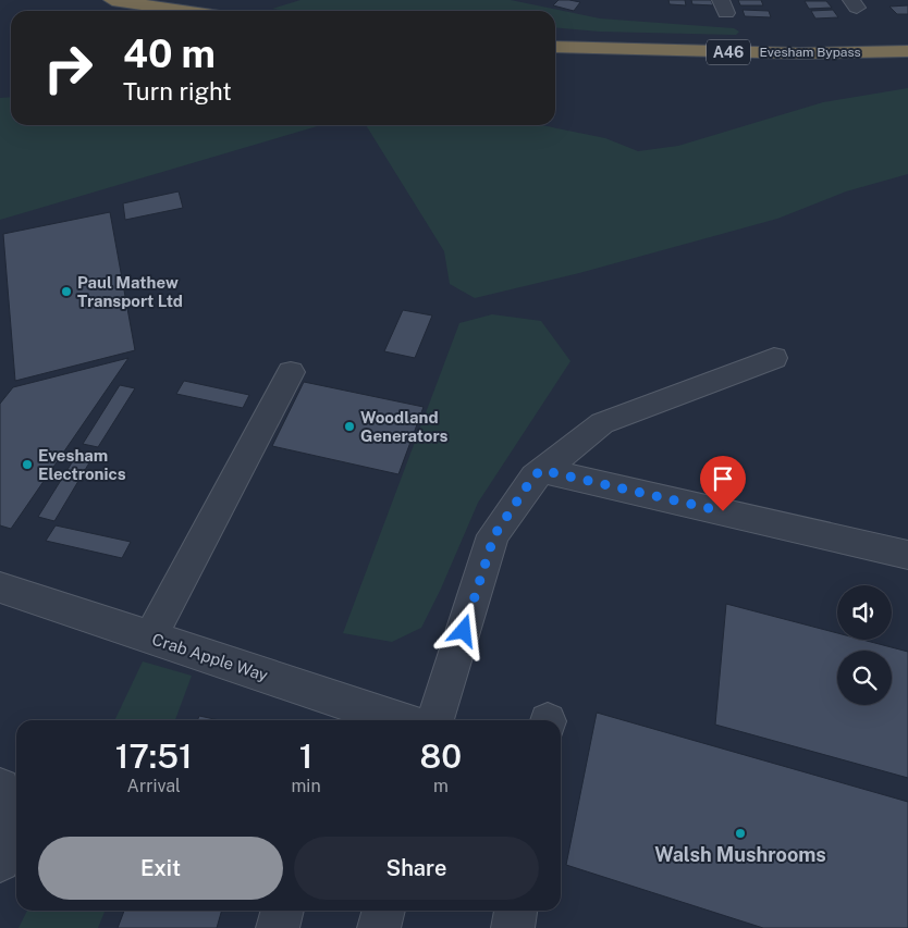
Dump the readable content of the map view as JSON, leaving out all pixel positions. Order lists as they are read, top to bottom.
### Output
{
  "streets": {
    "highway": ["A46", "Evesham Bypass"],
    "street": ["Crab Apple Way"]
  },
  "places": [
    "Paul Mathew Transport Ltd",
    "Woodland Generators",
    "Evesham Electronics",
    "Walsh Mushrooms"
  ],
  "page": {
    "turn": ["40 m", "Turn right"],
    "eta": [
      "17:51",
      "Arrival",
      "1",
      "min",
      "80",
      "m"
    ],
    "buttons": ["Exit", "Share"]
  }
}
